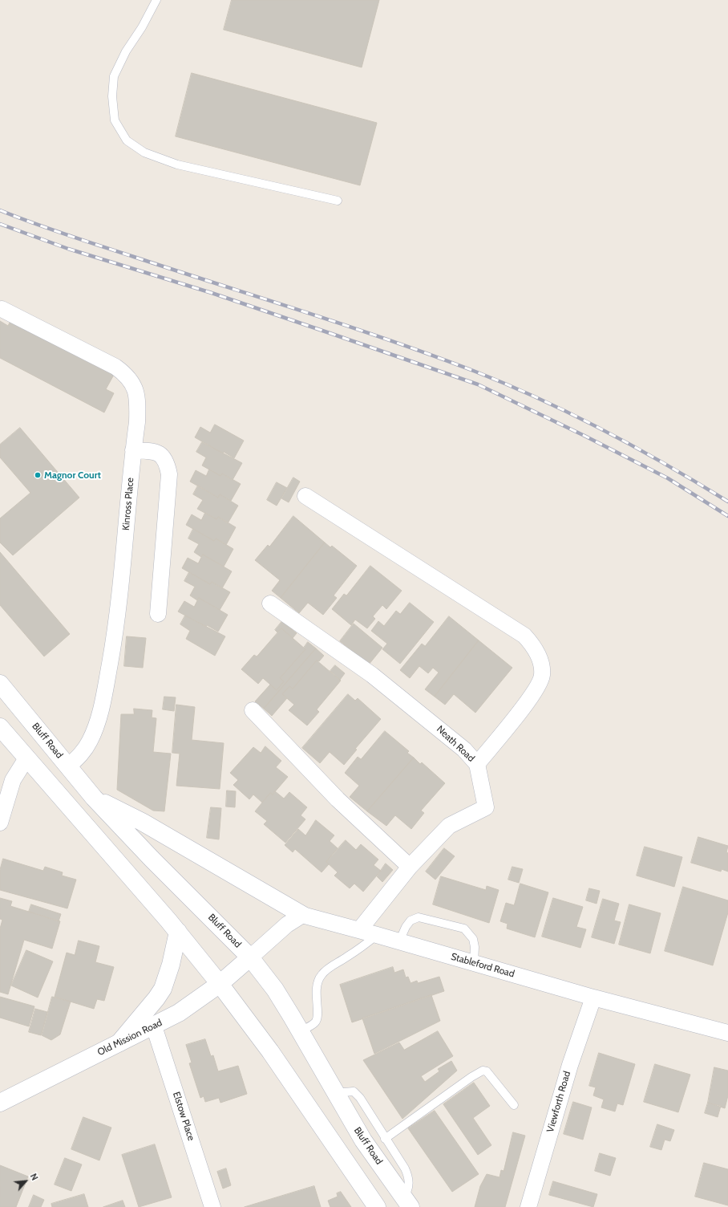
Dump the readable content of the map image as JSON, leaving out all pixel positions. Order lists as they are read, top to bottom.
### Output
{
  "streets": {
    "main road": ["Bluff Road", "Old Mission Road"],
    "street": [
      "Kinross Place",
      "Neath Road",
      "Stableford Road",
      "Viewforth Road",
      "Elstow Place"
    ]
  },
  "crossings": [
    ["Kinross Place", "Bluff Road"],
    ["Bluff Road", "Old Mission Road"],
    ["Neath Road", "Stableford Road"],
    ["Stableford Road", "Viewforth Road"],
    ["Old Mission Road", "Elstow Place"]
  ],
  "places": ["Magnor Court"],
  "north": "top right"
}
